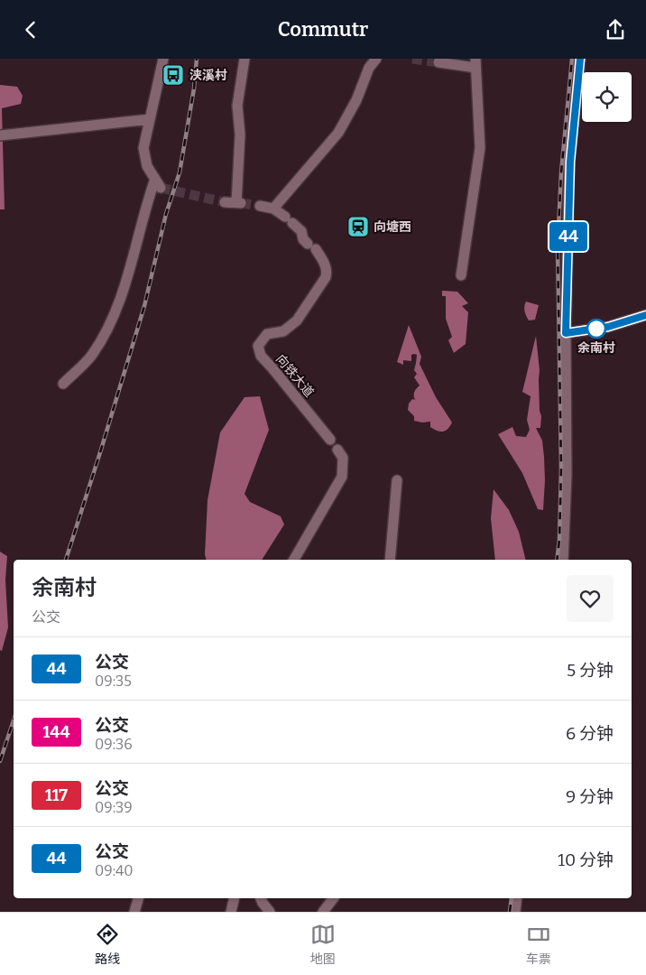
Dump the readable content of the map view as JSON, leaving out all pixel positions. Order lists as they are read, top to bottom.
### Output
{
  "streets": {
    "street": ["向铁大道"]
  },
  "places": {
    "bus stop": ["浃溪村"],
    "station": ["向塘西"],
    "other": ["余南村"]
  },
  "lines": ["bus line 44"],
  "page": {
    "header": "Commutr",
    "on_map": "44",
    "heading": ["余南村", "公交"],
    "list": [
      {
        "mark": "44",
        "name": "公交",
        "note": "09:35",
        "value": "5 分钟"
      },
      {
        "mark": "144",
        "name": "公交",
        "note": "09:36",
        "value": "6 分钟"
      },
      {
        "mark": "117",
        "name": "公交",
        "note": "09:39",
        "value": "9 分钟"
      },
      {
        "mark": "44",
        "name": "公交",
        "note": "09:40",
        "value": "10 分钟"
      }
    ],
    "tabs": ["路线", "地图", "车票"]
  }
}
